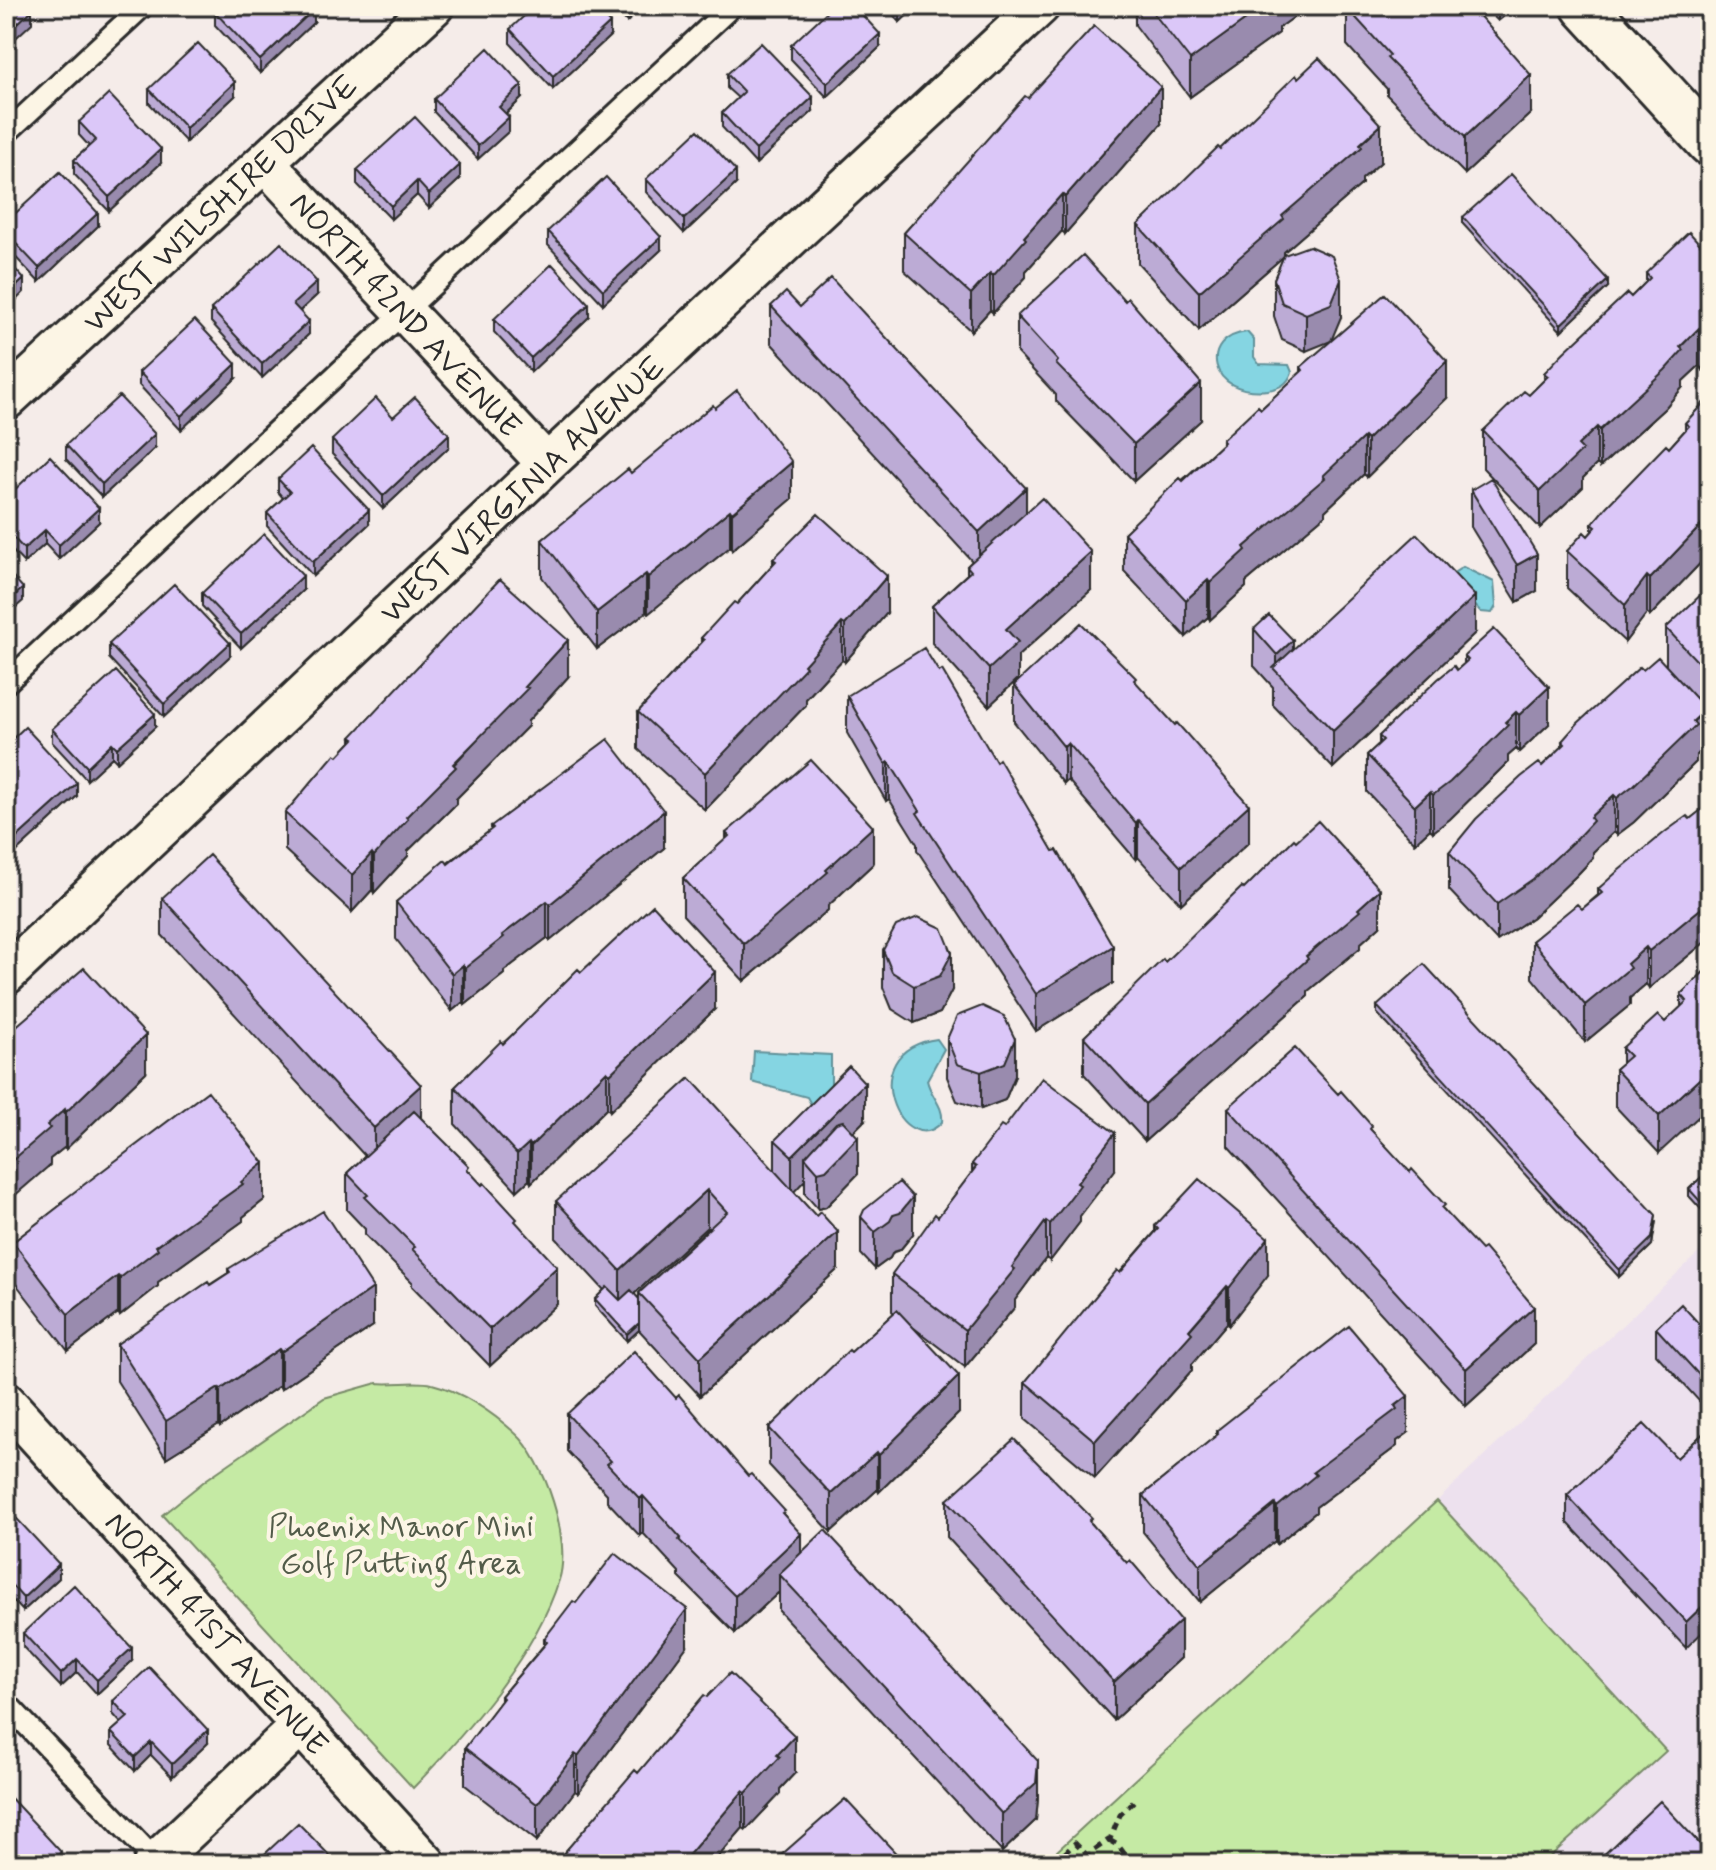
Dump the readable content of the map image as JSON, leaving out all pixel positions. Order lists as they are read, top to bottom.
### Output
{
  "streets": {
    "street": [
      "WEST WILSHIRE DRIVE",
      "NORTH 42ND AVENUE",
      "WEST VIRGINIA AVENUE",
      "NORTH 41ST AVENUE"
    ]
  },
  "crossings": [
    ["WEST WILSHIRE DRIVE", "NORTH 42ND AVENUE"],
    ["NORTH 42ND AVENUE", "WEST VIRGINIA AVENUE"]
  ],
  "parks": ["Phoenix Manor Mini Golf Putting Area"]
}
